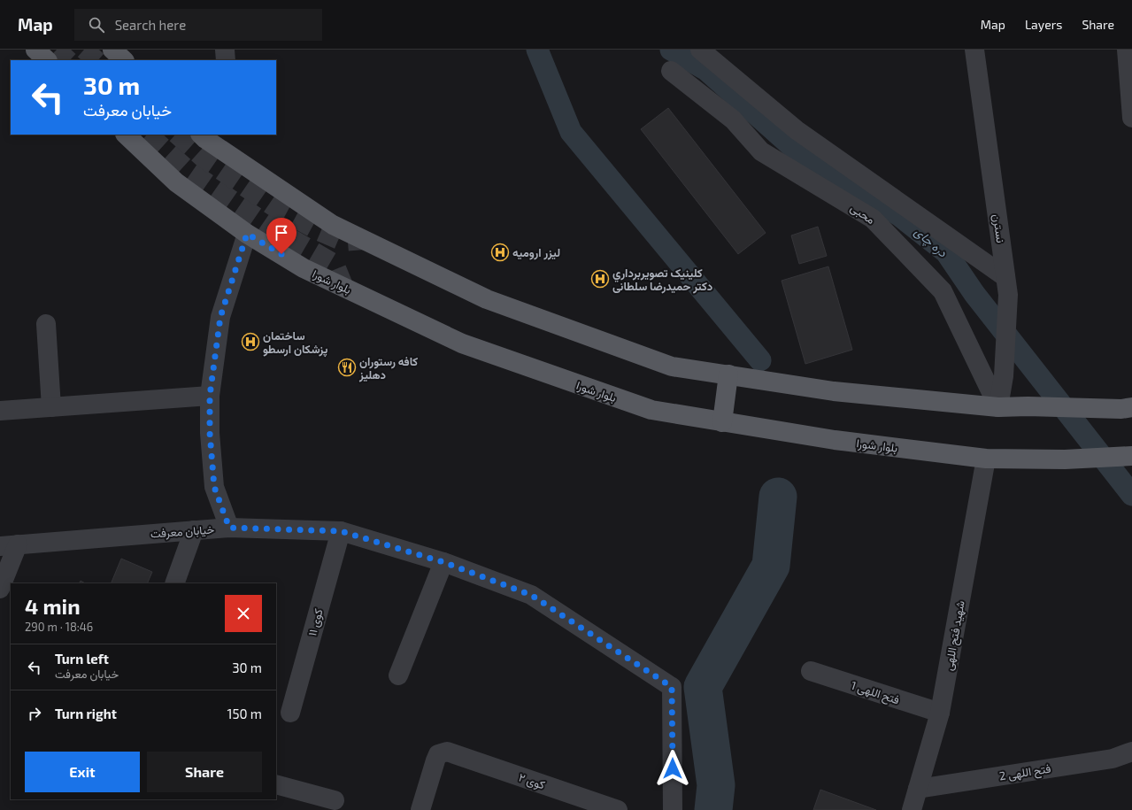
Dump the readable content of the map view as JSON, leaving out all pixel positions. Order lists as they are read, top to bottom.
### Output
{
  "streets": {
    "main road": ["بلوار شورا"],
    "street": [
      "محبی",
      "نسترن",
      "خیابان معرفت",
      "کوی ۱۱",
      "شهید فتح اللهی",
      "فتح اللهی 1",
      "فتح اللهی 2",
      "کوی ۲"
    ]
  },
  "crossings": [
    ["محبی", "نسترن"],
    ["بلوار شورا", "شهید فتح اللهی"],
    ["خیابان معرفت", "کوی ۱۱"],
    ["شهید فتح اللهی", "فتح اللهی 1"],
    ["شهید فتح اللهی", "فتح اللهی 2"]
  ],
  "water": ["دره چای"],
  "places": {
    "hospital": ["لیزر ارومیه", "کلینیک تصويربرداري دکتر حمیدرضا سلطانی", "ساختمان پزشکان ارسطو"],
    "restaurant": ["کافه رستوران دهلیز"]
  },
  "page": {
    "header": "Map",
    "search": "Search here",
    "nav": ["Map", "Layers", "Share"],
    "turn": ["30 m", "خیابان معرفت"],
    "heading": ["4 min", "290 m · 18:46"],
    "list": [
      {
        "name": "Turn left",
        "note": "خیابان معرفت",
        "value": "30 m"
      },
      {
        "name": "Turn right",
        "value": "150 m"
      }
    ],
    "buttons": ["Exit", "Share"]
  }
}
